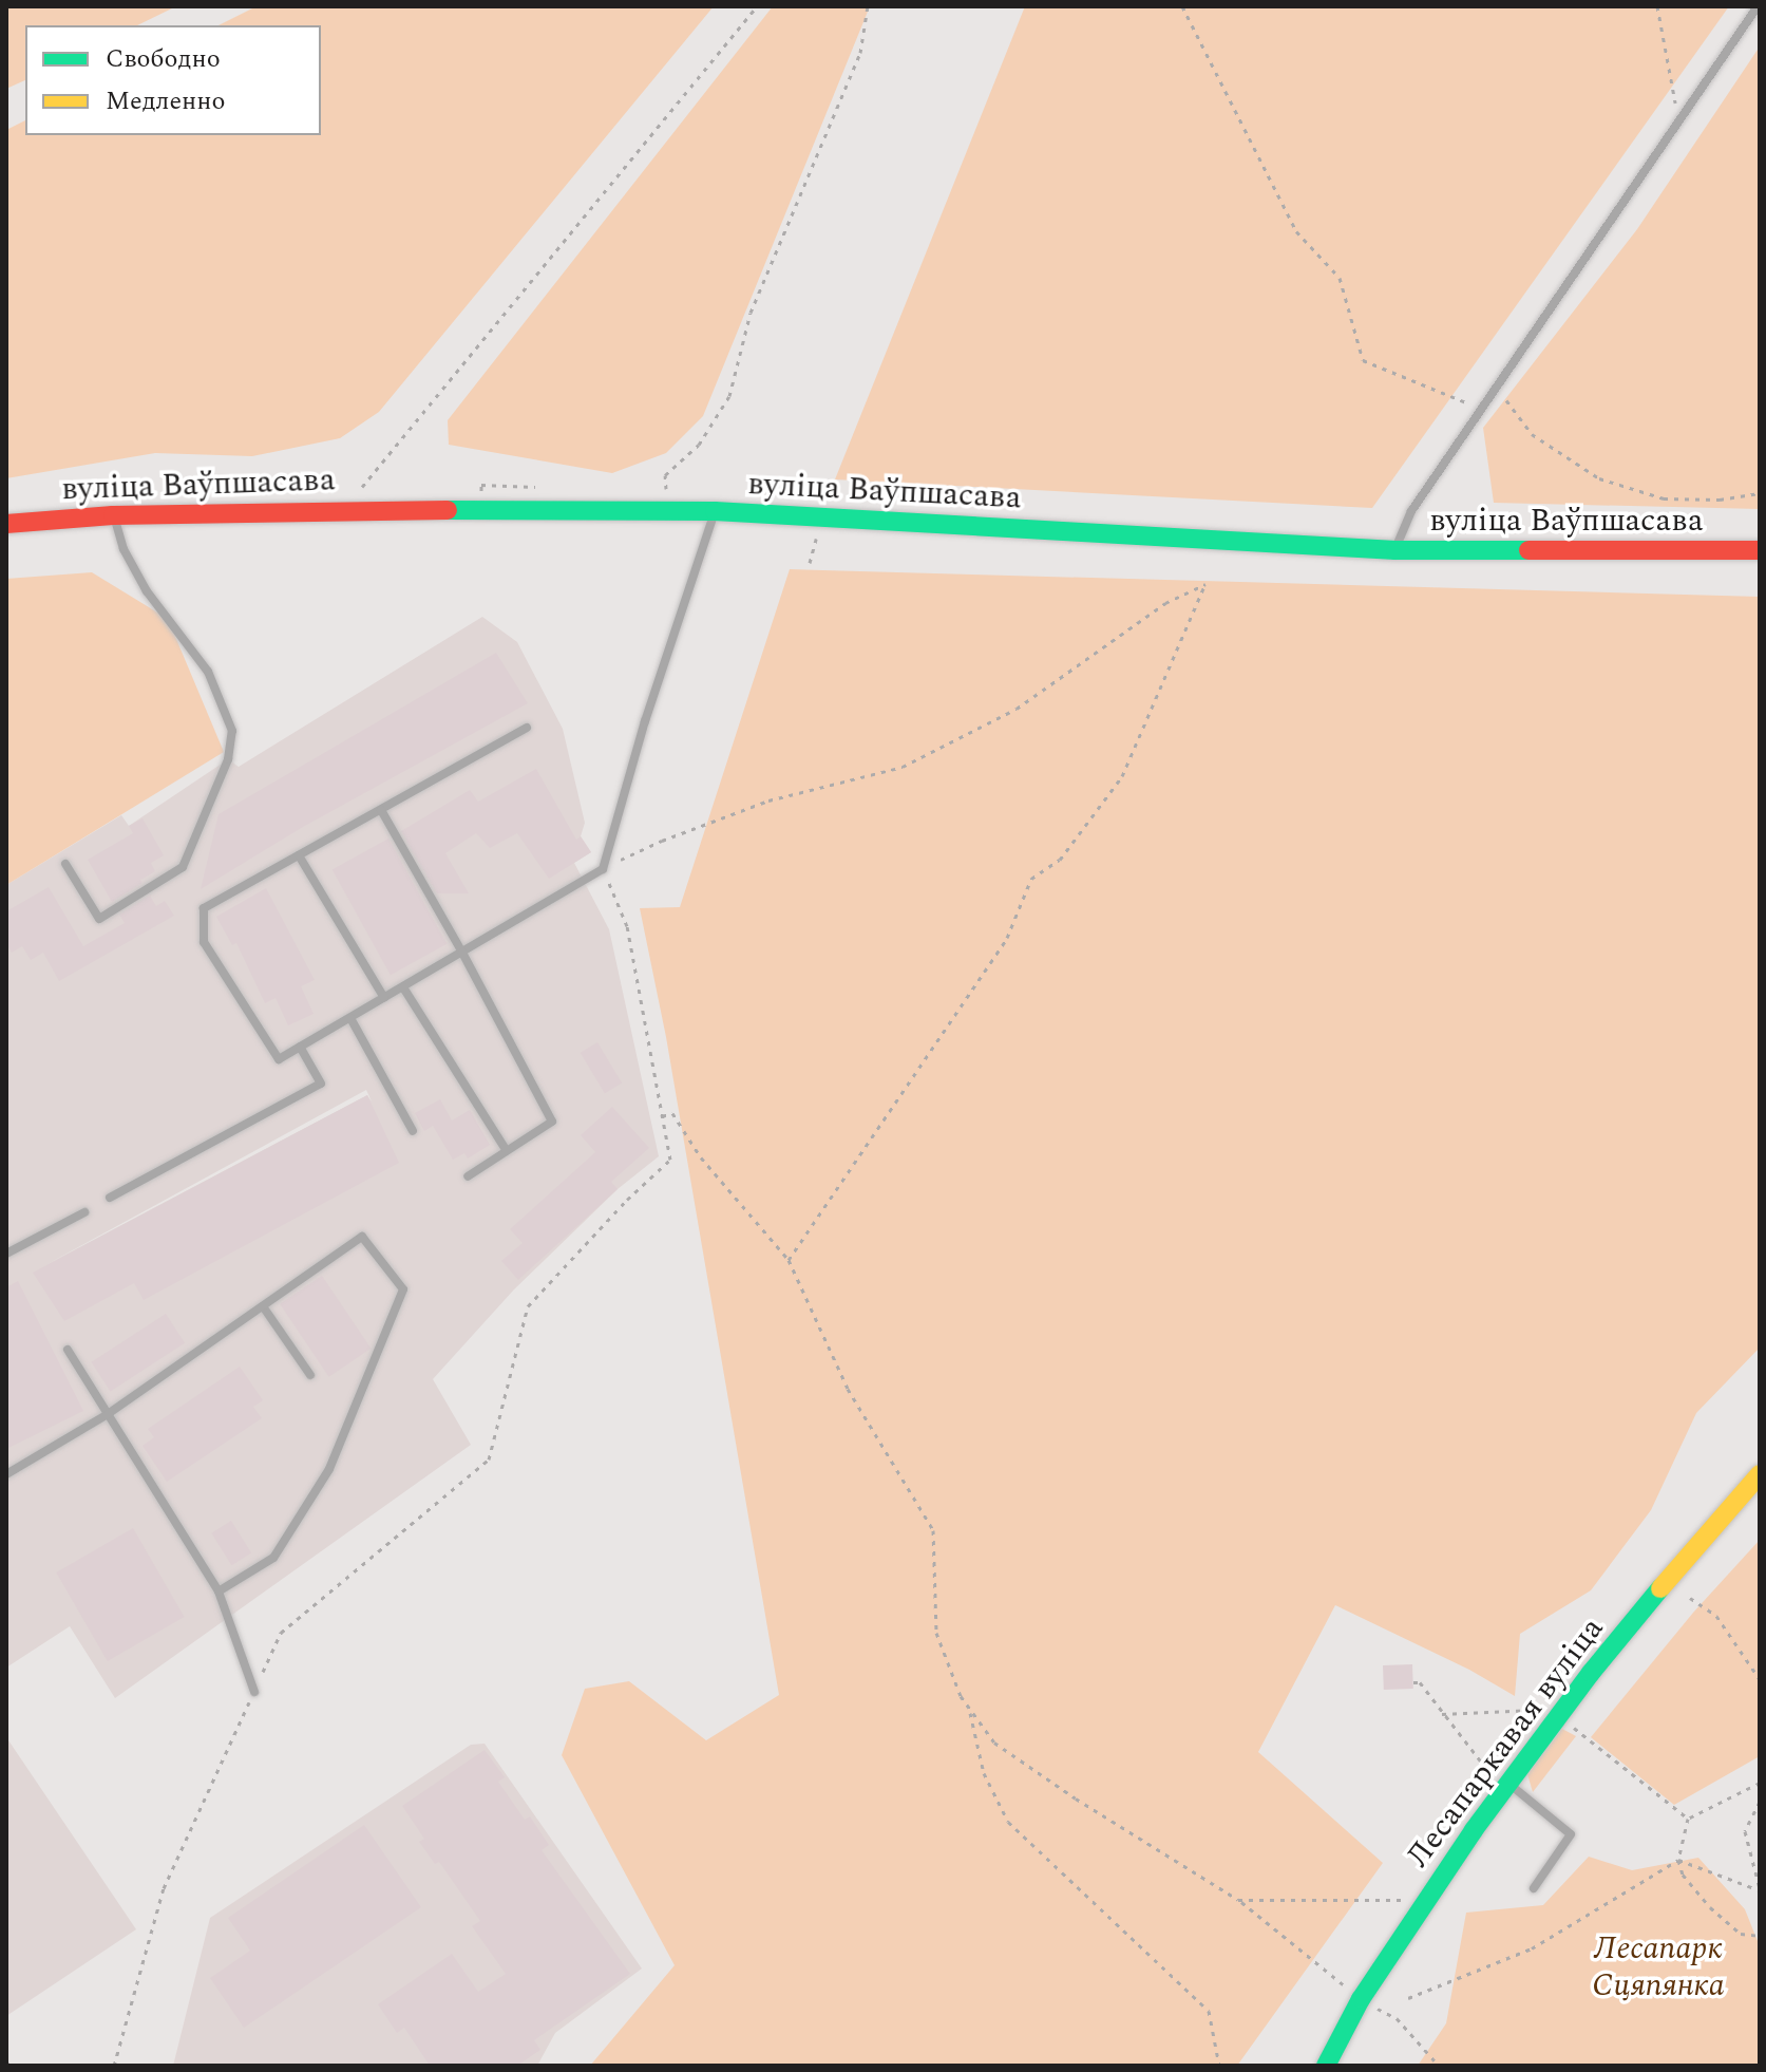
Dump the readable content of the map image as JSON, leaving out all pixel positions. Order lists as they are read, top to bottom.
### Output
{
  "streets": {
    "main road": ["вуліца Ваўпшасава", "Лесапаркавая вуліца"]
  },
  "parks": ["Лесапарк Сцяпянка"],
  "legend": ["Свободно", "Медленно"]
}
